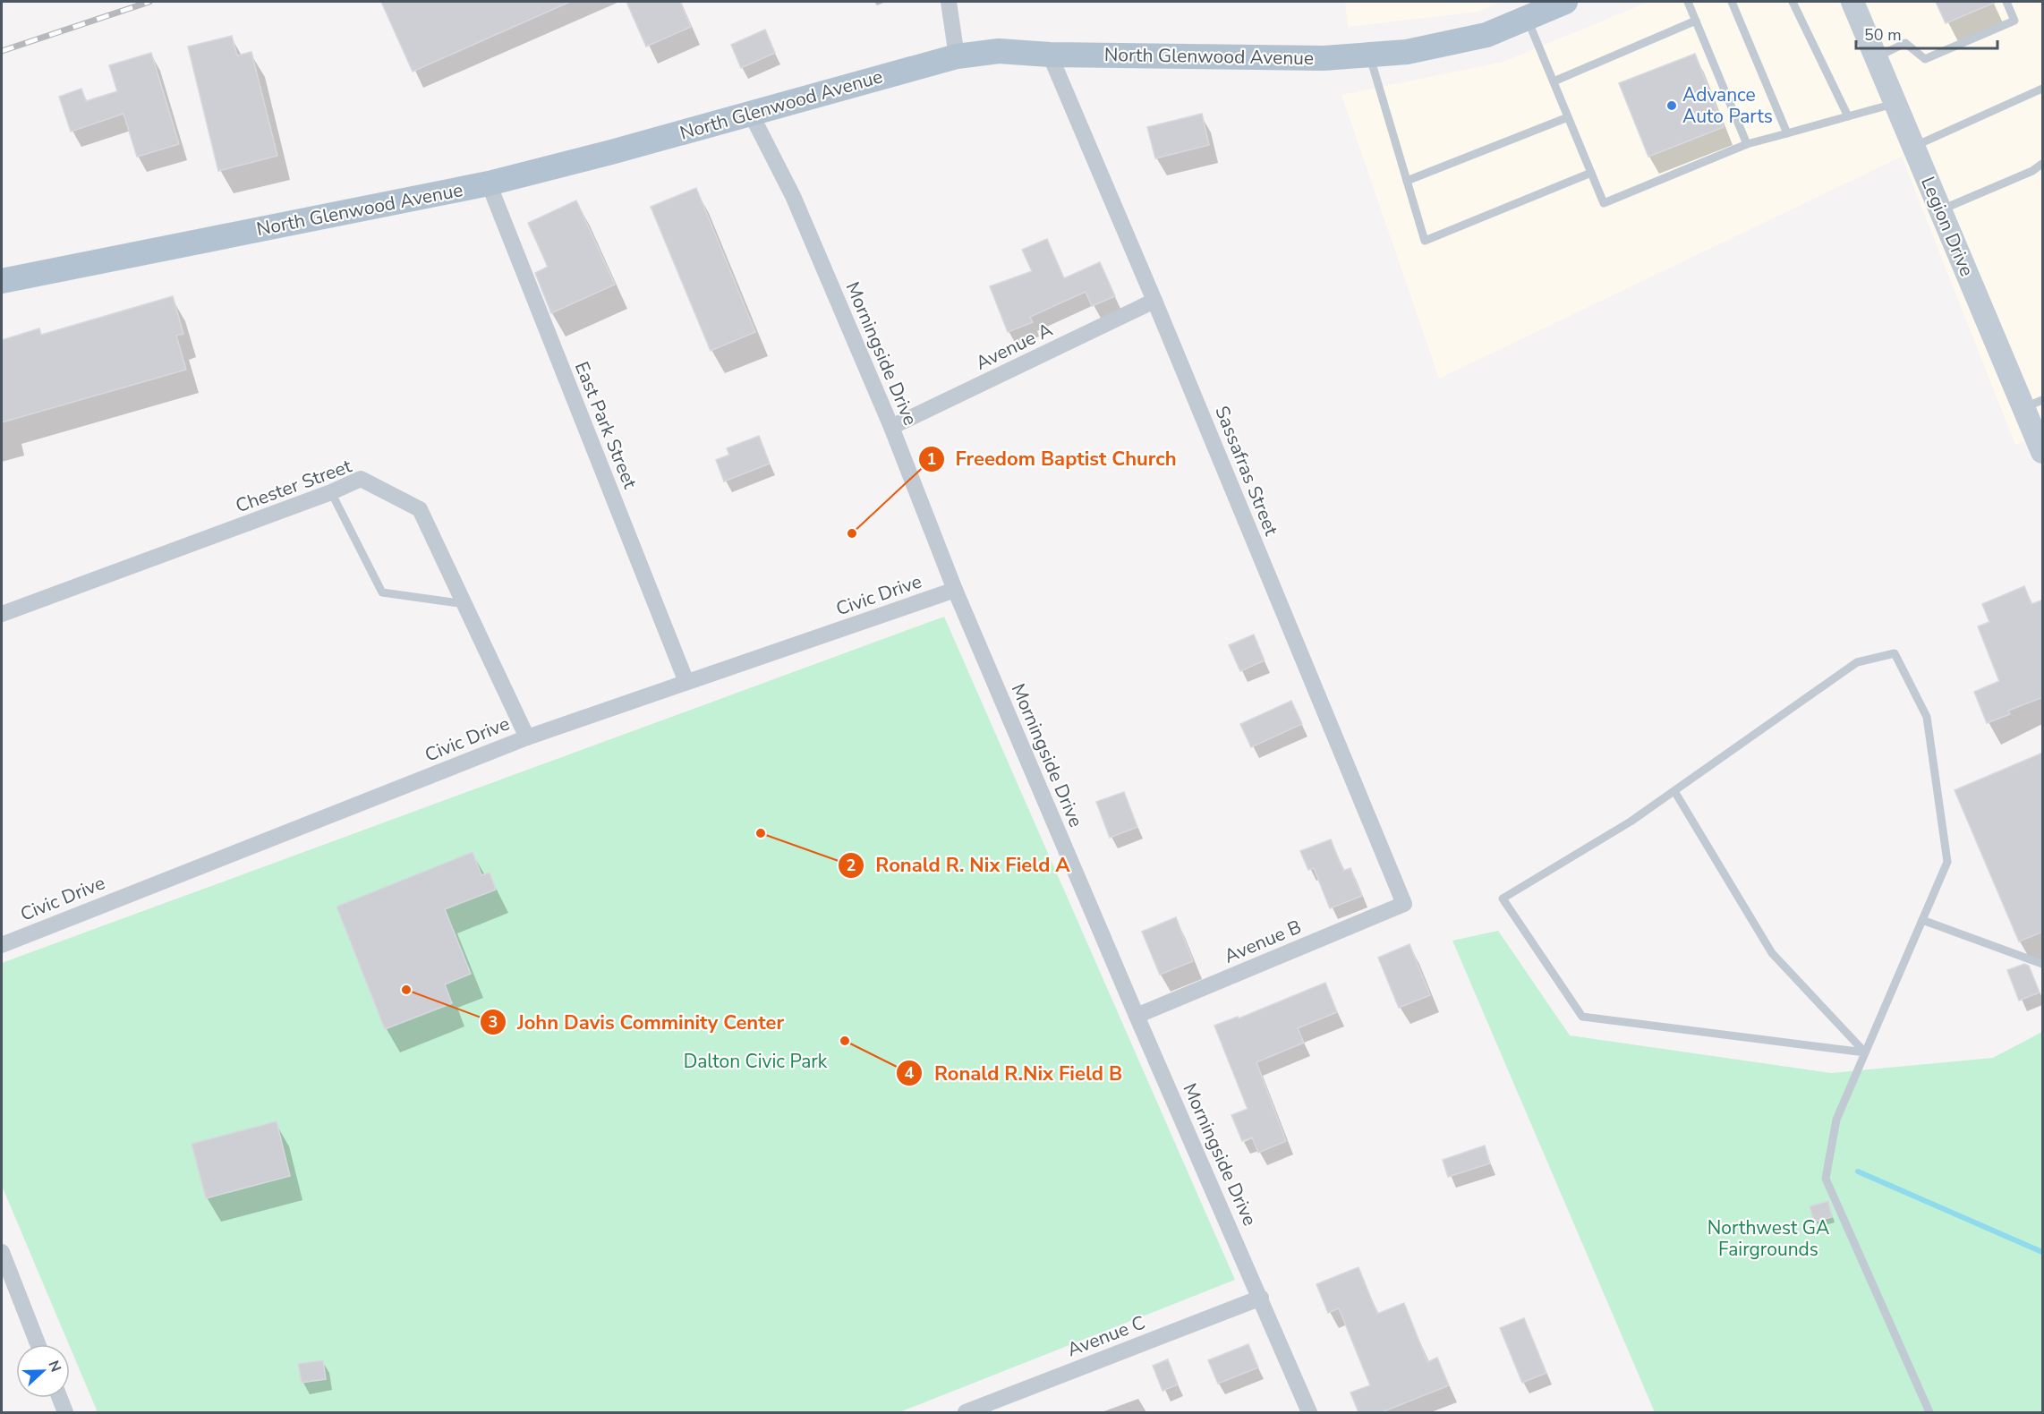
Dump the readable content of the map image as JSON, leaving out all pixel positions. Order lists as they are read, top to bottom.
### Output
{
  "streets": {
    "main road": ["North Glenwood Avenue"],
    "street": [
      "Legion Drive",
      "Avenue A",
      "Morningside Drive",
      "East Park Street",
      "Sassafras Street",
      "Chester Street",
      "Civic Drive",
      "Avenue B",
      "Avenue C"
    ]
  },
  "crossings": [
    ["North Glenwood Avenue", "Morningside Drive"],
    ["North Glenwood Avenue", "East Park Street"],
    ["North Glenwood Avenue", "Sassafras Street"],
    ["Avenue A", "Morningside Drive"],
    ["Avenue A", "Sassafras Street"],
    ["Morningside Drive", "Civic Drive"],
    ["Morningside Drive", "Avenue B"],
    ["Morningside Drive", "Avenue C"],
    ["East Park Street", "Civic Drive"],
    ["Sassafras Street", "Avenue B"],
    ["Chester Street", "Civic Drive"]
  ],
  "parks": ["Dalton Civic Park", "Northwest GA Fairgrounds"],
  "places": [
    "Advance Auto Parts",
    "Freedom Baptist Church",
    "Ronald R. Nix Field A",
    "John Davis Comminity Center",
    "Ronald R.Nix Field B"
  ],
  "scale_bar": "50 m",
  "north": "right"
}
